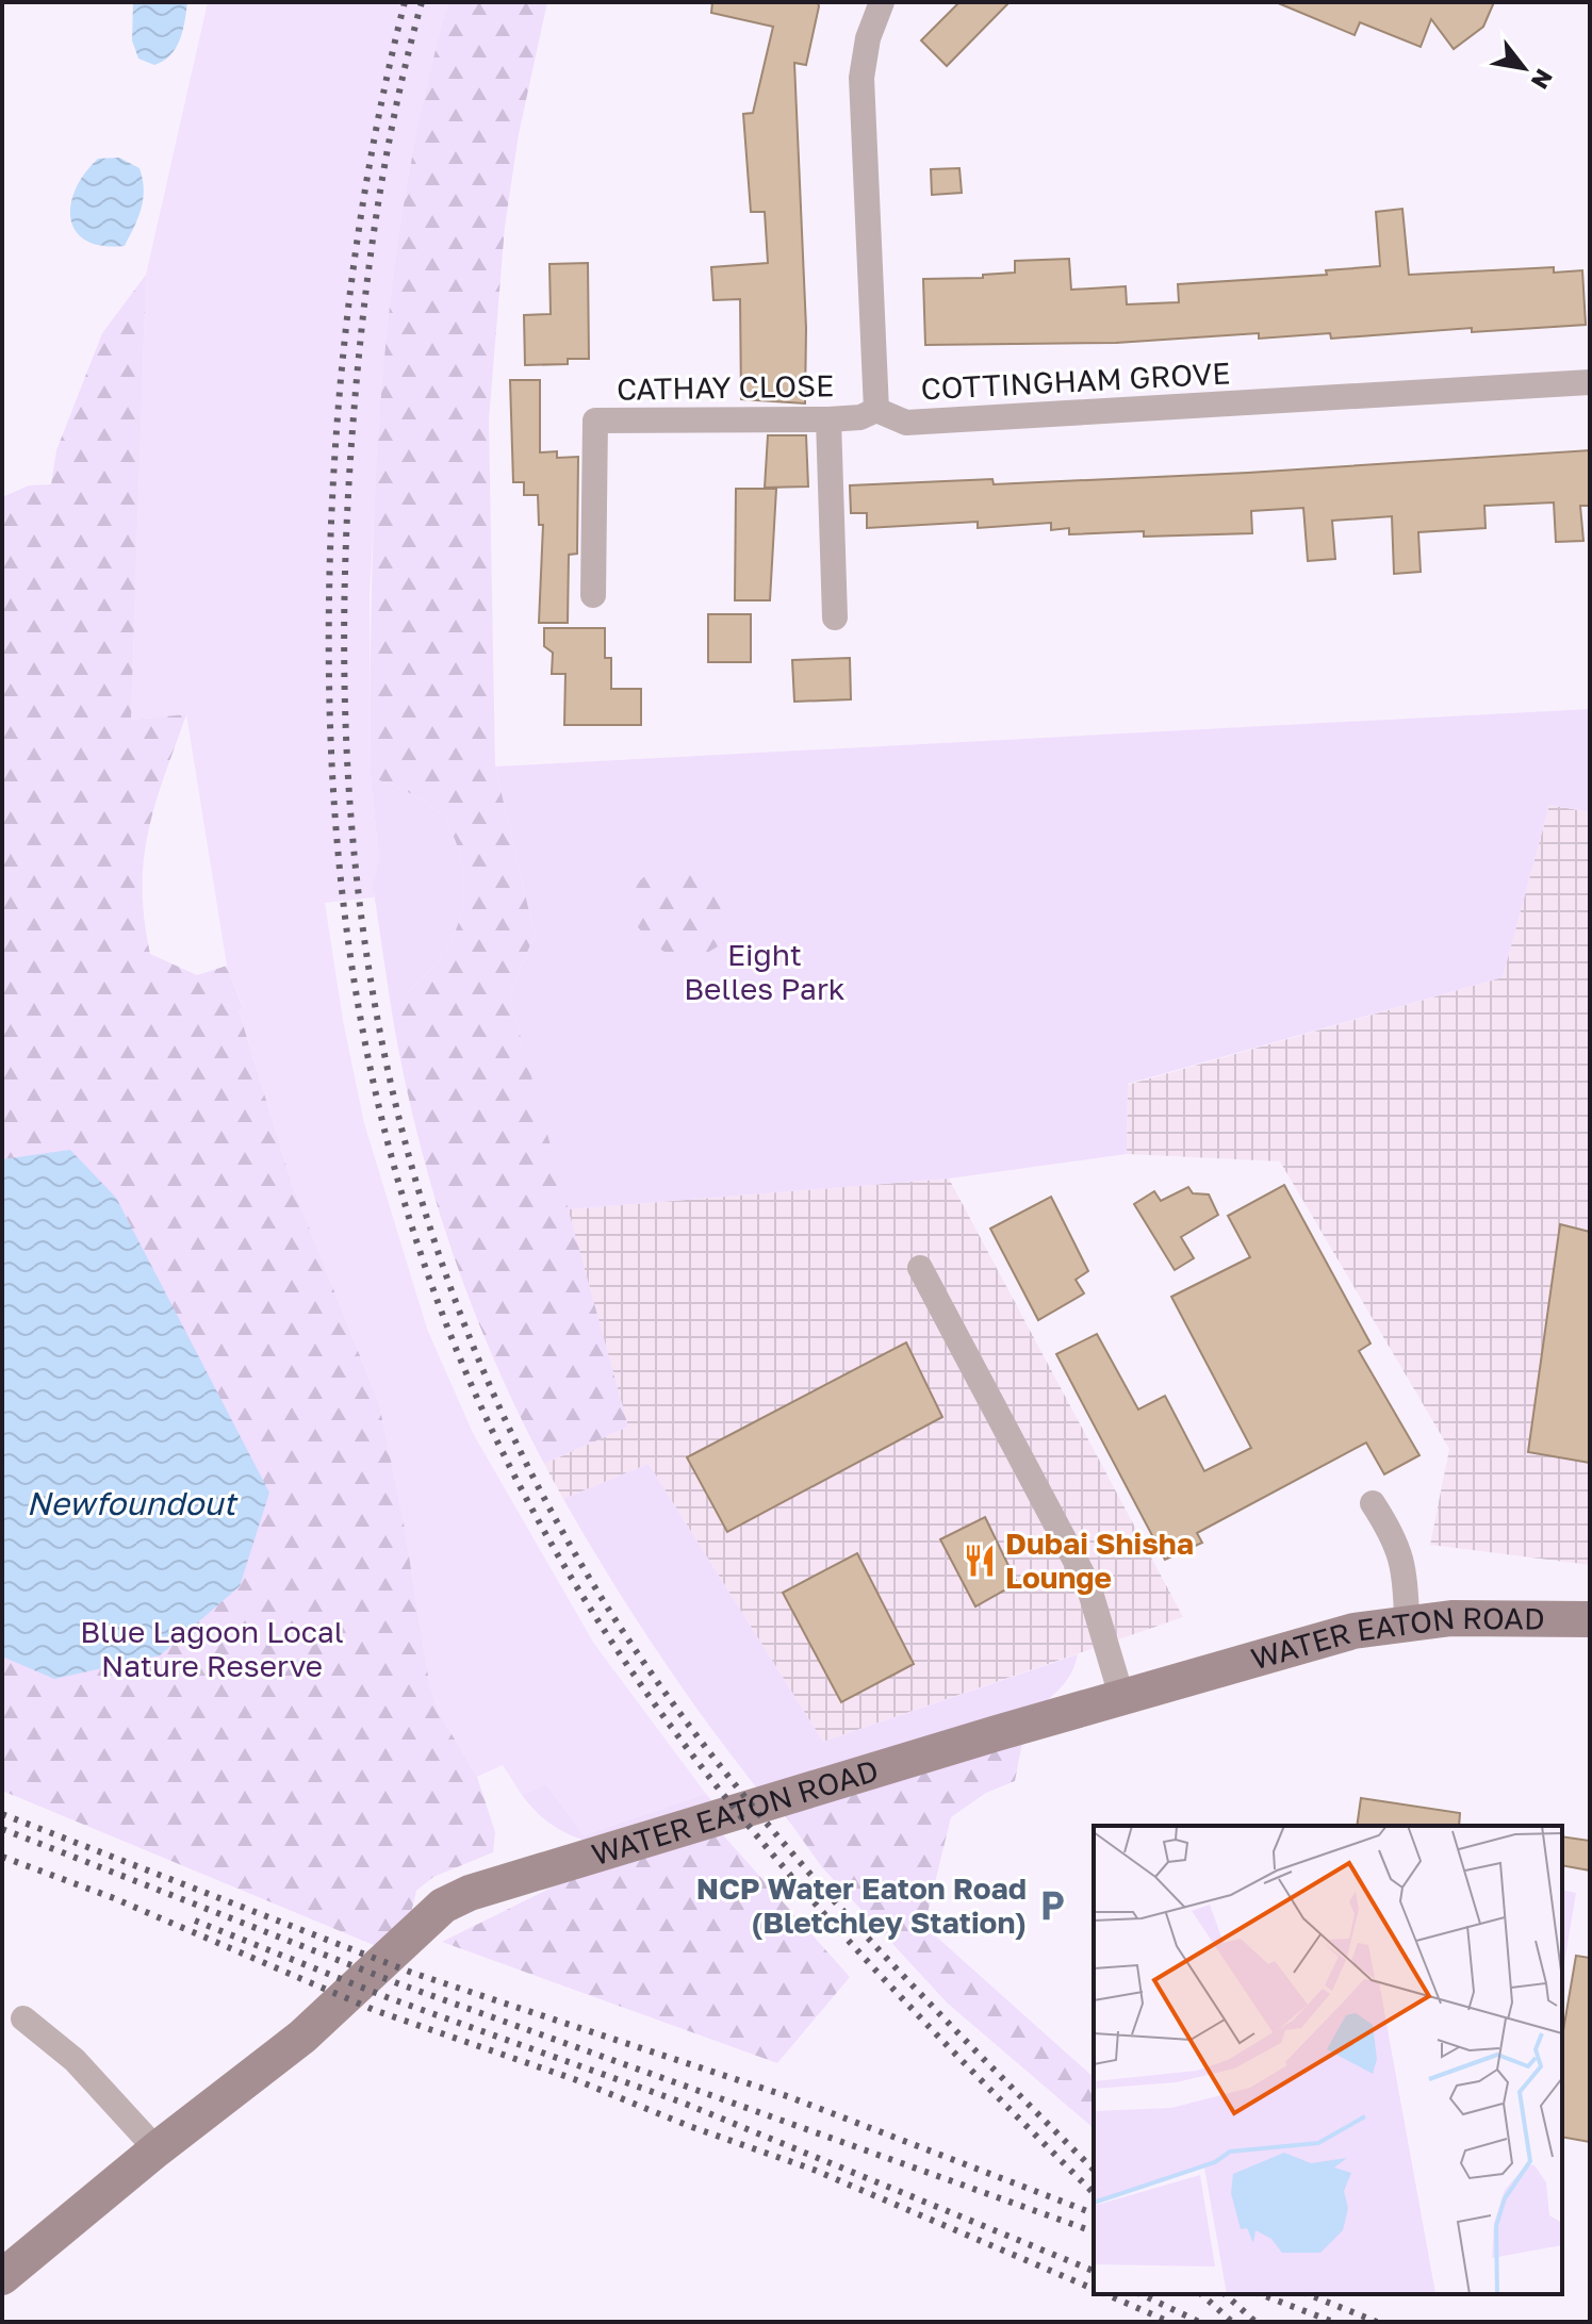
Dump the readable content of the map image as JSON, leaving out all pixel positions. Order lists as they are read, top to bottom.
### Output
{
  "streets": {
    "street": ["COTTINGHAM GROVE", "CATHAY CLOSE", "WATER EATON ROAD"]
  },
  "crossings": [
    ["COTTINGHAM GROVE", "CATHAY CLOSE"]
  ],
  "water": ["Newfoundout"],
  "parks": ["Eight Belles Park", "Blue Lagoon Local Nature Reserve"],
  "places": {
    "restaurant": ["Dubai Shisha Lounge"],
    "parking": ["NCP Water Eaton Road (Bletchley Station)"]
  },
  "north": "bottom right"
}
